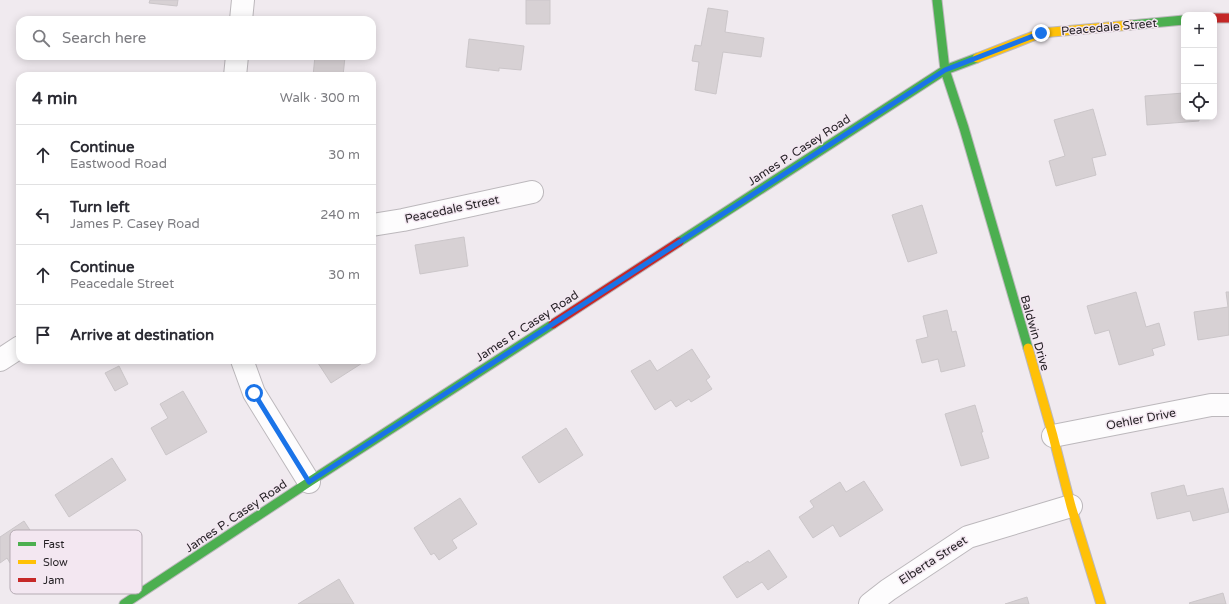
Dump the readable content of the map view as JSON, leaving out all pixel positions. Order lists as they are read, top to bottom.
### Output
{
  "streets": {
    "main road": ["Peacedale Street", "James P. Casey Road", "Baldwin Drive"],
    "street": ["Oehler Drive", "Elberta Street"]
  },
  "crossings": [
    ["Peacedale Street", "James P. Casey Road"],
    ["Peacedale Street", "Baldwin Drive"],
    ["James P. Casey Road", "Baldwin Drive"],
    ["Baldwin Drive", "Oehler Drive"],
    ["Baldwin Drive", "Elberta Street"]
  ],
  "legend": ["Fast", "Slow", "Jam"],
  "page": {
    "map_buttons": ["+", "−"],
    "search": "Search here",
    "heading": ["4 min", "Walk · 300 m"],
    "list": [
      ["Continue", "Eastwood Road", "30 m"],
      ["Turn left", "James P. Casey Road", "240 m"],
      ["Continue", "Peacedale Street", "30 m"],
      "Arrive at destination"
    ]
  }
}
